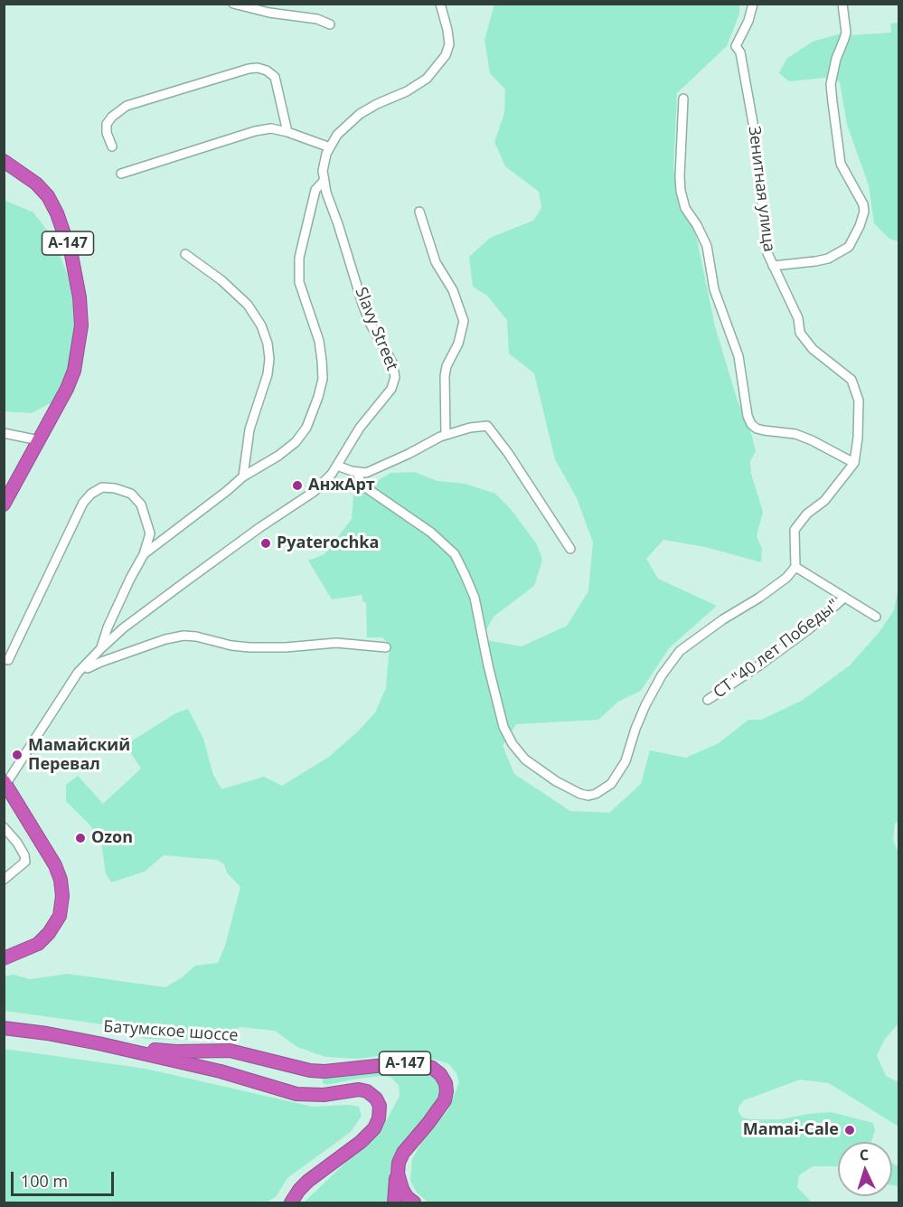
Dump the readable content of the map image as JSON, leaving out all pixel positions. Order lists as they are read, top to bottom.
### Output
{
  "streets": {
    "highway": ["А-147", "Батумское шоссе"],
    "street": ["Зенитная улица", "Slavy Street", "СТ \"40 лет Победы\""]
  },
  "crossings": [
    ["А-147", "Батумское шоссе"]
  ],
  "places": [
    "АнжАрт",
    "Pyaterochka",
    "Мамайский Перевал",
    "Ozon",
    "Mamai-Cale"
  ],
  "scale_bar": "100 m",
  "north": "top"
}
